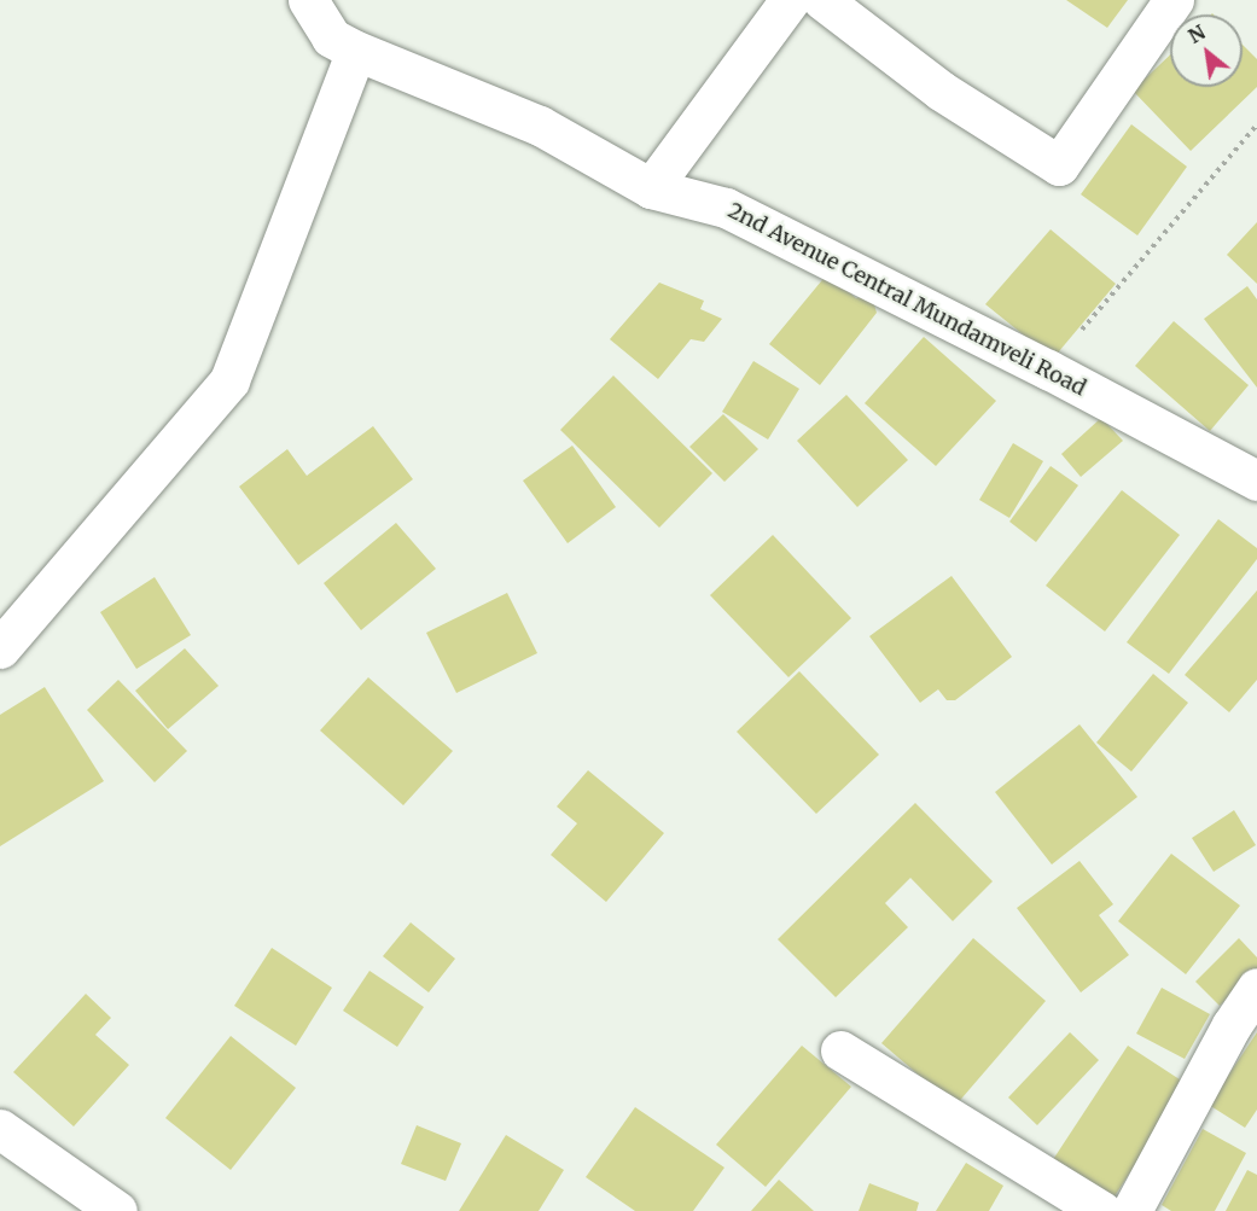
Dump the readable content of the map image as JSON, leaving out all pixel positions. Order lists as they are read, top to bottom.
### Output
{
  "streets": {
    "street": ["2nd Avenue Central Mundamveli Road"]
  },
  "north": "top left"
}
